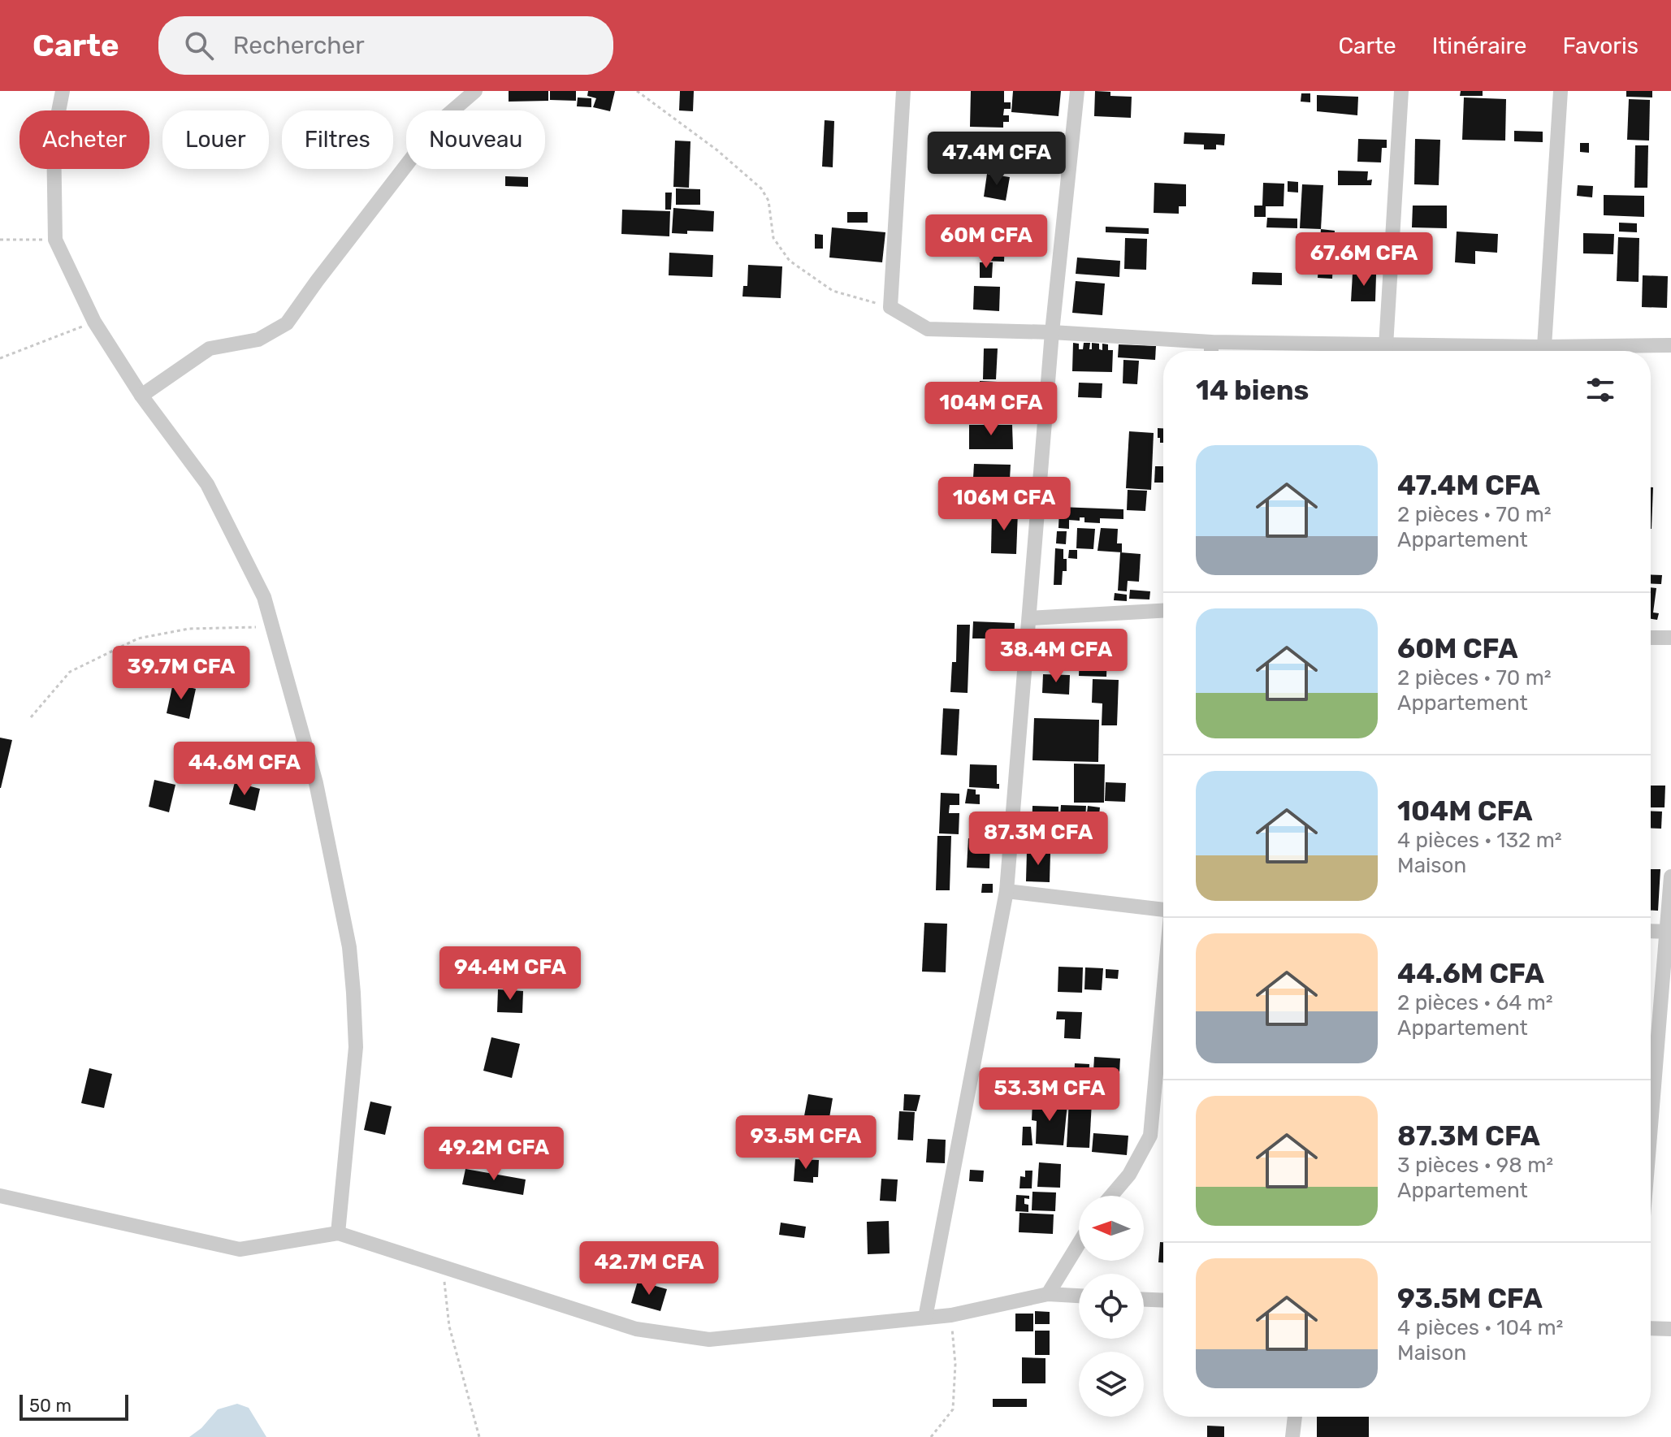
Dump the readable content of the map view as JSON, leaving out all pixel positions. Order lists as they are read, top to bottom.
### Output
{
  "scale_bar": "50 m",
  "north": "left",
  "page": {
    "header": "Carte",
    "search": "Rechercher",
    "nav": ["Carte", "Itinéraire", "Favoris"],
    "chip": [
      "Acheter",
      "Louer",
      "Filtres",
      "Nouveau"
    ],
    "price": [
      "47.4M CFA",
      "60M CFA",
      "67.6M CFA",
      "104M CFA",
      "106M CFA",
      "38.4M CFA",
      "39.7M CFA",
      "44.6M CFA",
      "87.3M CFA",
      "94.4M CFA",
      "53.3M CFA",
      "93.5M CFA",
      "49.2M CFA",
      "42.7M CFA"
    ],
    "heading": "14 biens",
    "list": [
      {
        "name": "47.4M CFA",
        "note": "2 pièces · 70 m² · Appartement"
      },
      {
        "name": "60M CFA",
        "note": "2 pièces · 70 m² · Appartement"
      },
      {
        "name": "104M CFA",
        "note": "4 pièces · 132 m² · Maison"
      },
      {
        "name": "44.6M CFA",
        "note": "2 pièces · 64 m² · Appartement"
      },
      {
        "name": "87.3M CFA",
        "note": "3 pièces · 98 m² · Appartement"
      },
      {
        "name": "93.5M CFA",
        "note": "4 pièces · 104 m² · Maison"
      }
    ],
    "scale": "50 m"
  }
}
